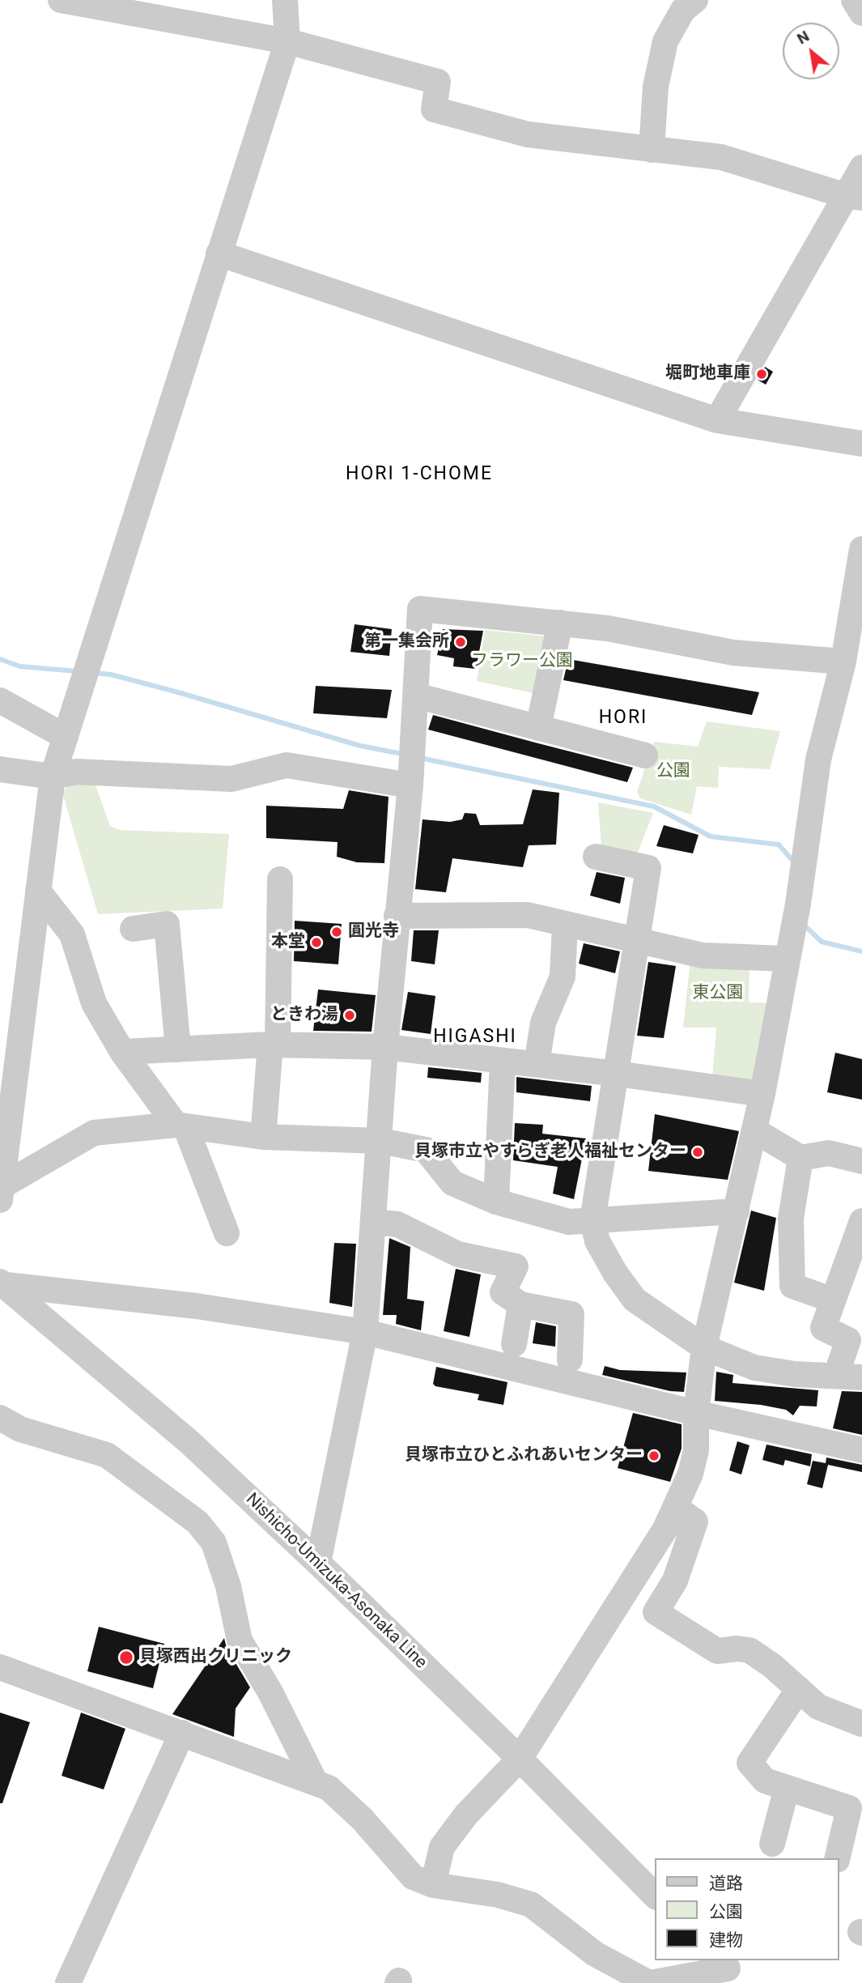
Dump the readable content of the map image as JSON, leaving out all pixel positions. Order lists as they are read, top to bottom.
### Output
{
  "streets": {
    "street": ["Nishicho-Umizuka-Asonaka Line"]
  },
  "districts": ["HORI 1-CHOME", "HORI", "HIGASHI"],
  "parks": ["フラワー公園", "公園", "東公園"],
  "places": [
    "堀町地車庫",
    "第一集会所",
    "圓光寺",
    "本堂",
    "ときわ湯",
    "貝塚市立やすらぎ老人福祉センター",
    "貝塚市立ひとふれあいセンター",
    "貝塚西出クリニック"
  ],
  "legend": ["道路", "公園", "建物"],
  "north": "top left"
}
